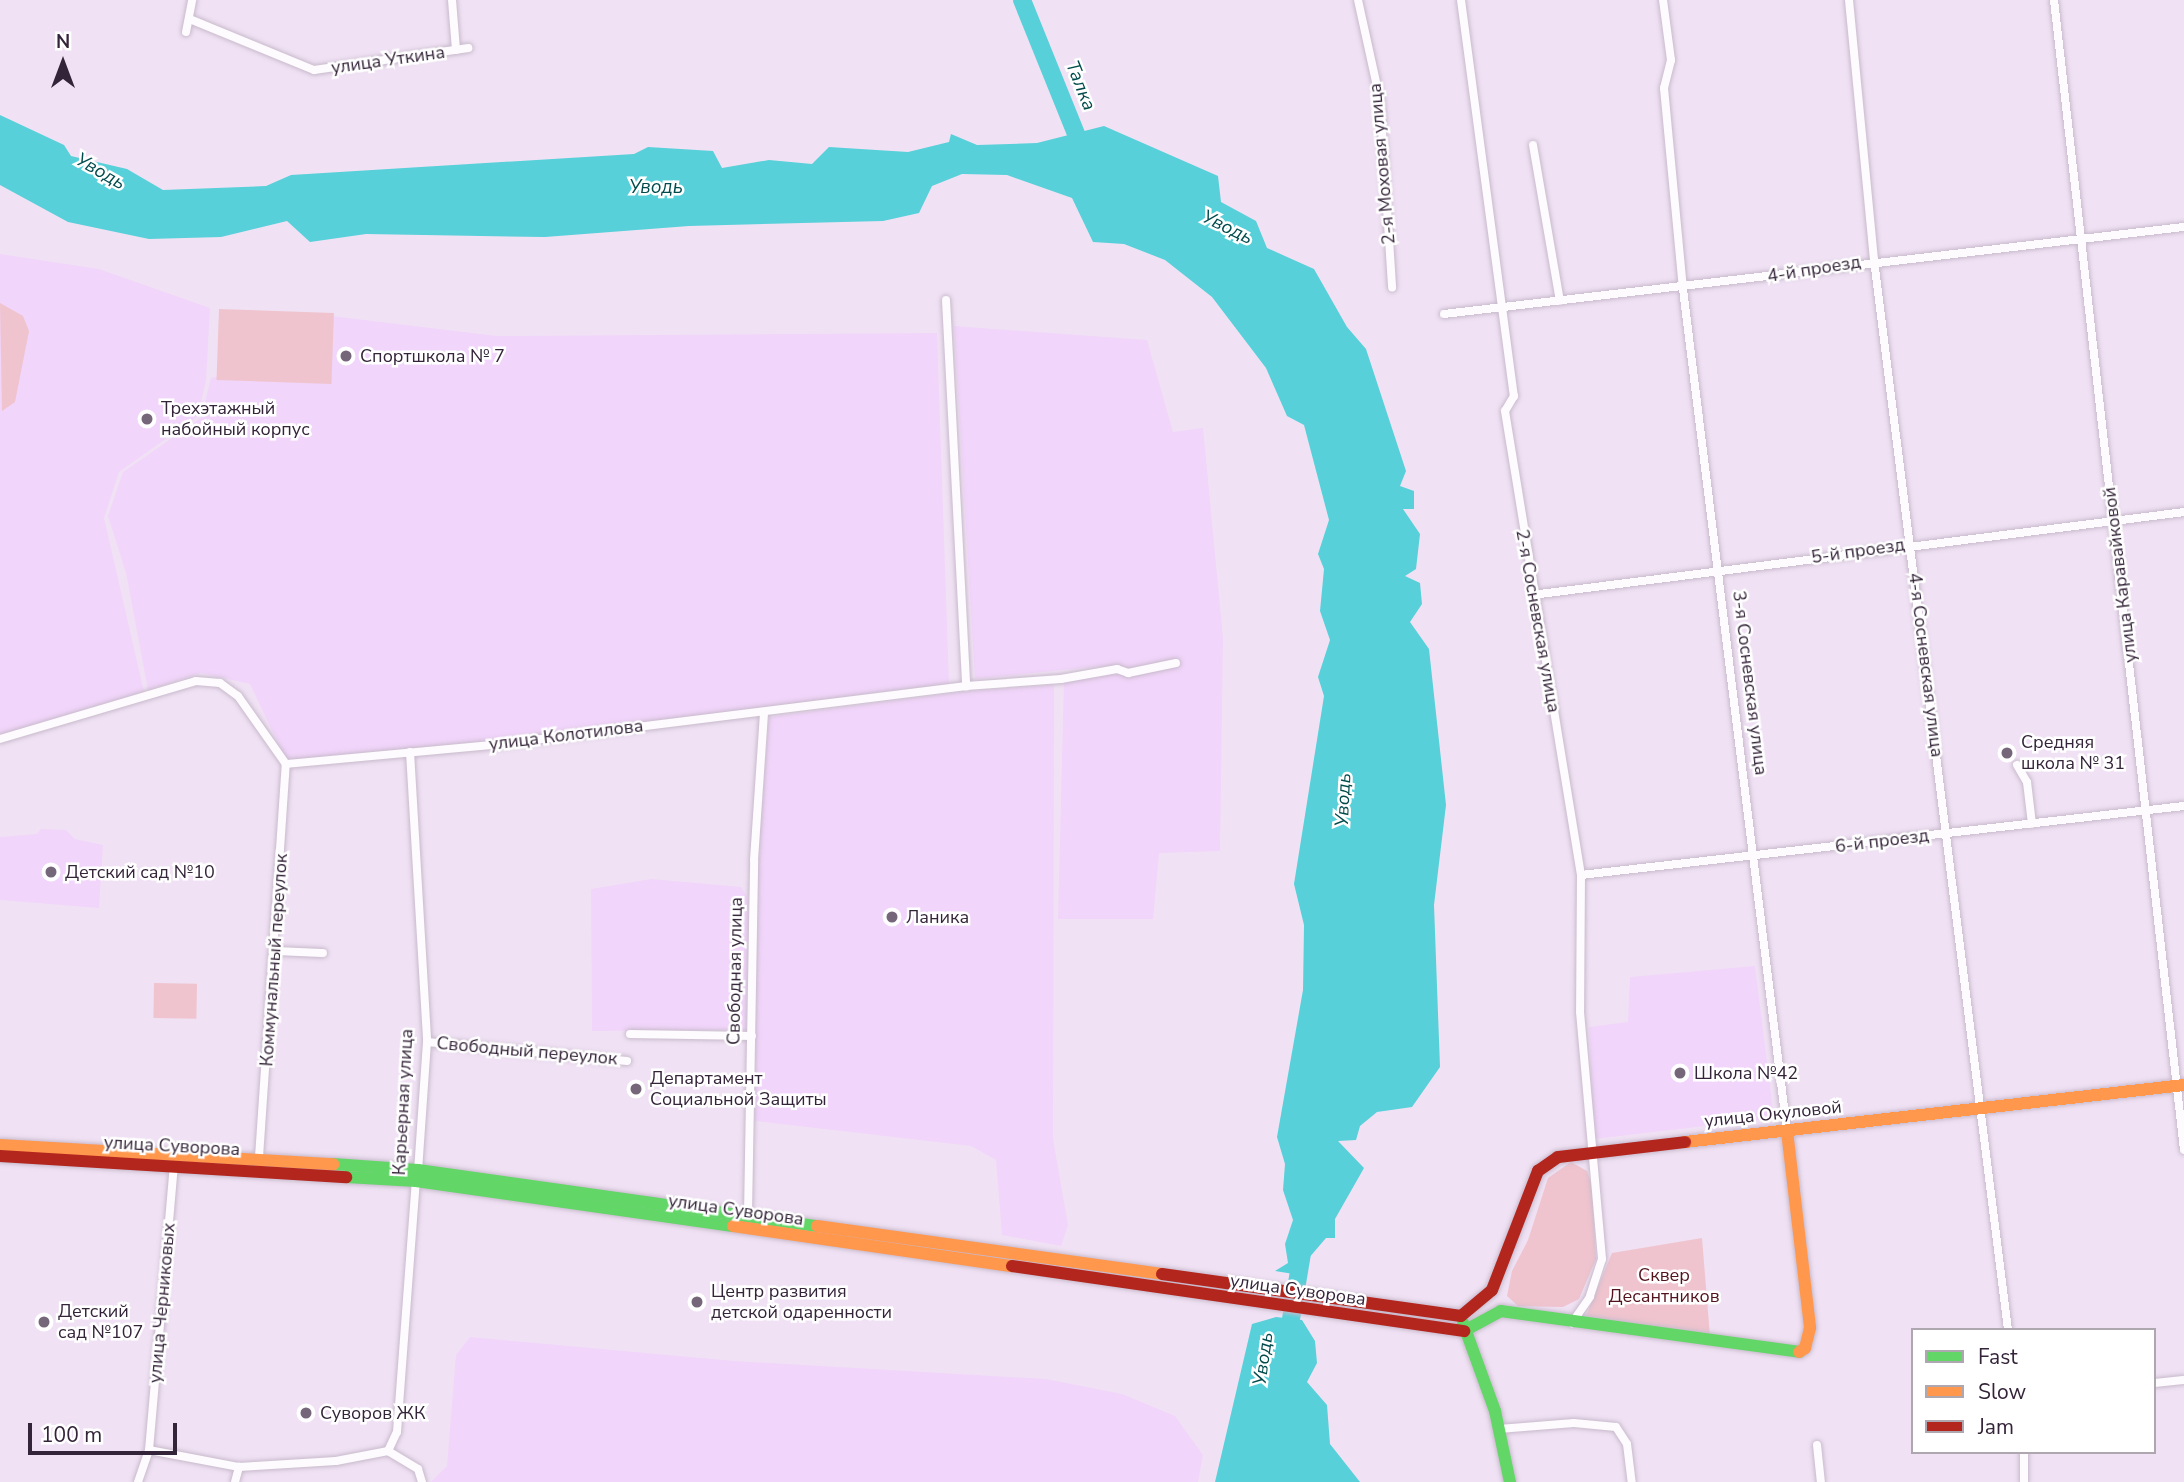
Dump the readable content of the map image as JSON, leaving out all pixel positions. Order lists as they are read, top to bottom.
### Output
{
  "streets": {
    "main road": [
      "3-я Сосневская улица",
      "Свободная улица",
      "улица Окуловой",
      "улица Суворова"
    ],
    "street": [
      "улица Уткина",
      "2-я Моховая улица",
      "4-й проезд",
      "5-й проезд",
      "улица Каравайковой",
      "2-я Сосневская улица",
      "4-я Сосневская улица",
      "улица Колотилова",
      "6-й проезд",
      "Коммунальный переулок",
      "Свободный переулок",
      "Карьерная улица",
      "улица Черниковых"
    ]
  },
  "crossings": [
    ["4-й проезд", "улица Каравайковой"],
    ["4-й проезд", "2-я Сосневская улица"],
    ["4-й проезд", "4-я Сосневская улица"],
    ["4-й проезд", "3-я Сосневская улица"],
    ["5-й проезд", "улица Каравайковой"],
    ["5-й проезд", "2-я Сосневская улица"],
    ["5-й проезд", "4-я Сосневская улица"],
    ["5-й проезд", "3-я Сосневская улица"],
    ["улица Каравайковой", "6-й проезд"],
    ["улица Каравайковой", "улица Окуловой"],
    ["2-я Сосневская улица", "3-я Сосневская улица"],
    ["2-я Сосневская улица", "6-й проезд"],
    ["2-я Сосневская улица", "улица Окуловой"],
    ["4-я Сосневская улица", "6-й проезд"],
    ["4-я Сосневская улица", "улица Окуловой"],
    ["3-я Сосневская улица", "6-й проезд"],
    ["3-я Сосневская улица", "улица Окуловой"],
    ["улица Колотилова", "Коммунальный переулок"],
    ["улица Колотилова", "Свободная улица"],
    ["улица Колотилова", "Карьерная улица"],
    ["Коммунальный переулок", "улица Суворова"],
    ["Свободная улица", "Свободный переулок"],
    ["Свободная улица", "улица Суворова"],
    ["Свободный переулок", "Карьерная улица"],
    ["Карьерная улица", "улица Суворова"],
    ["улица Окуловой", "улица Суворова"],
    ["улица Суворова", "улица Черниковых"]
  ],
  "water": ["Талка", "Уводь"],
  "parks": ["Сквер Десантников"],
  "places": [
    "Спортшкола № 7",
    "Трехэтажный набойный корпус",
    "Средняя школа № 31",
    "Детский сад №10",
    "Ланика",
    "Школа №42",
    "Департамент Социальной Защиты",
    "Центр развития детской одаренности",
    "Детский сад №107",
    "Суворов ЖК"
  ],
  "legend": ["Fast", "Slow", "Jam"],
  "scale_bar": "100 m",
  "north": "top"
}
